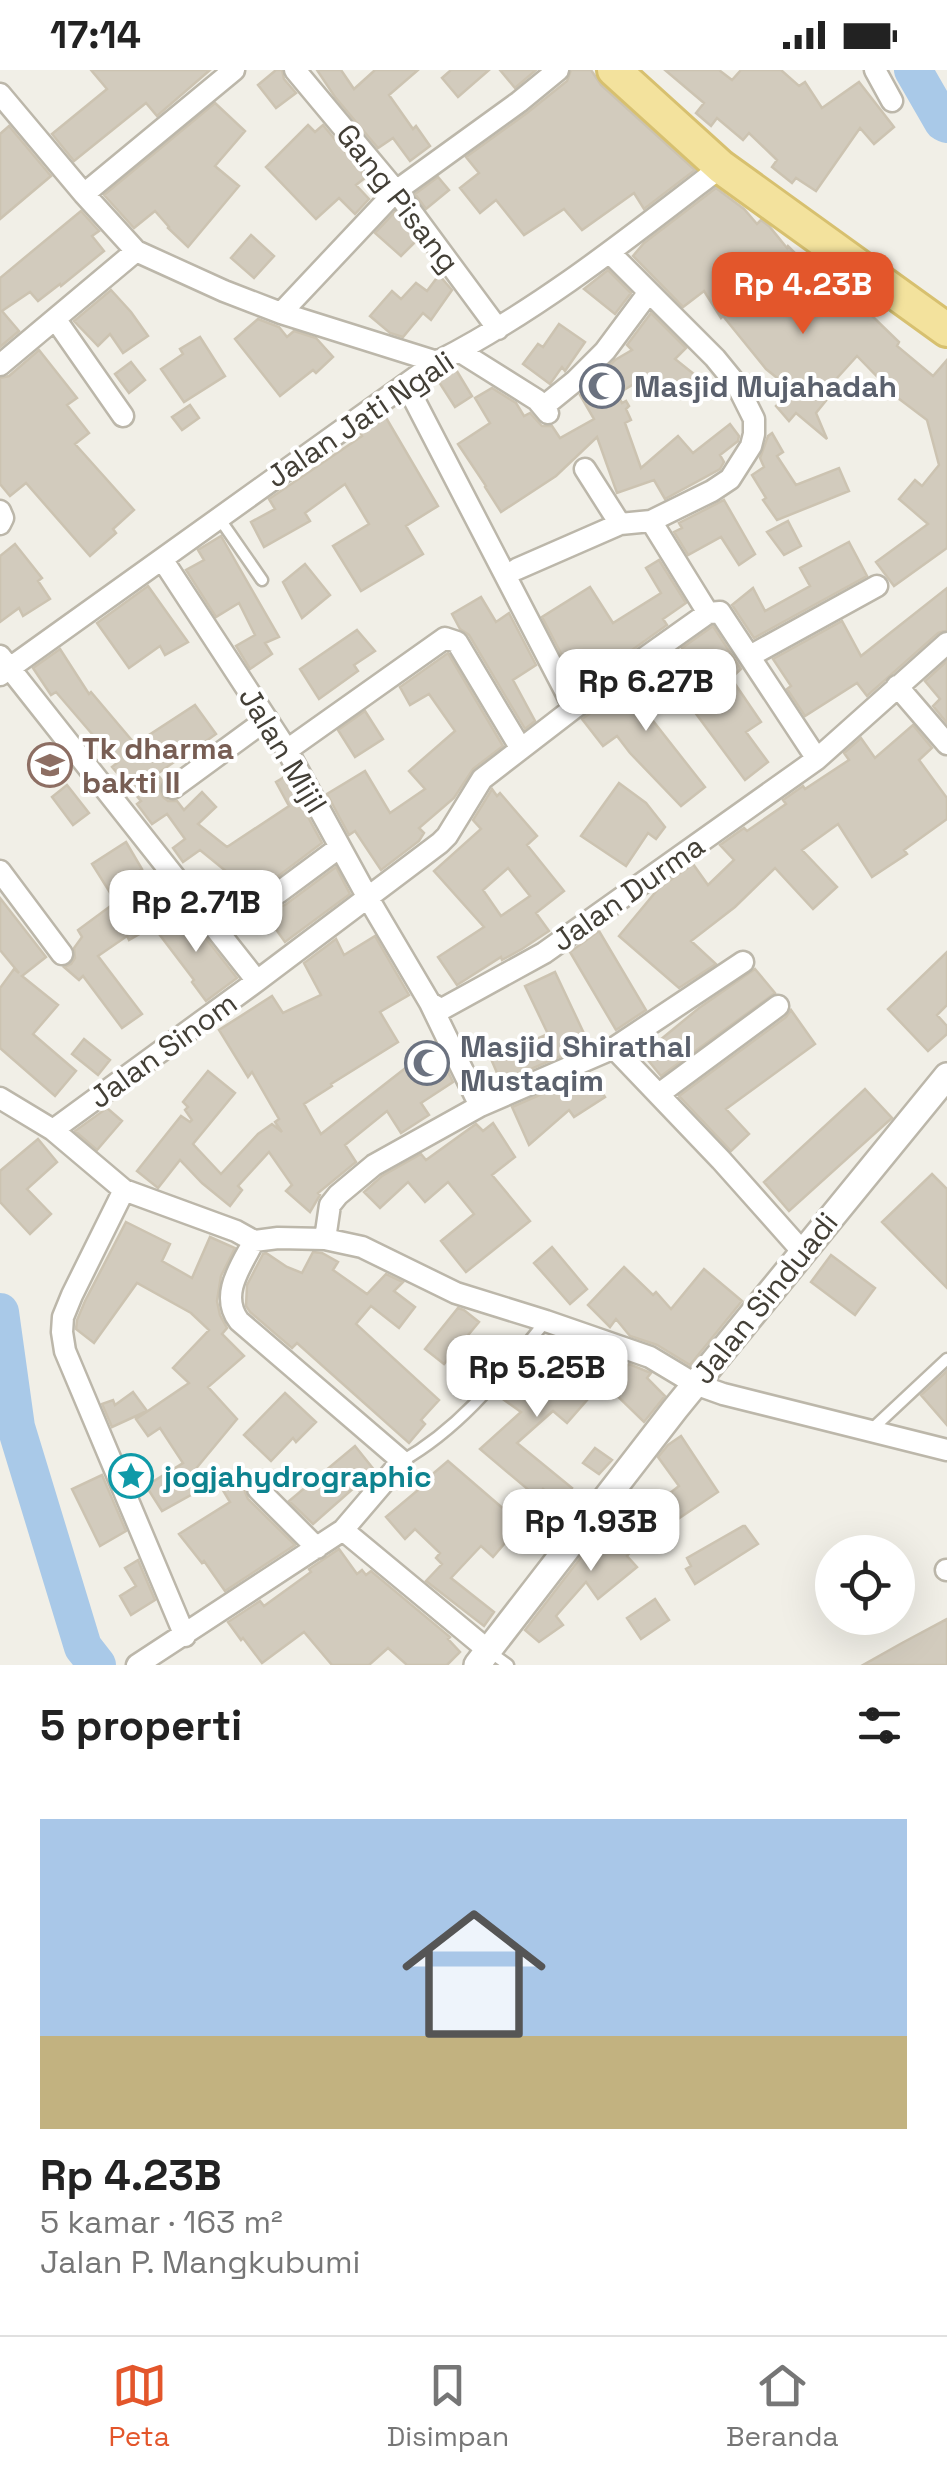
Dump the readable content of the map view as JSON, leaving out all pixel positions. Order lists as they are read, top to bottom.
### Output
{
  "streets": {
    "street": [
      "Gang Pisang",
      "Jalan Jati Ngali",
      "Jalan Mijil",
      "Jalan Durma",
      "Jalan Sinom",
      "Jalan Sinduadi"
    ]
  },
  "crossings": [
    ["Gang Pisang", "Jalan Jati Ngali"],
    ["Jalan Jati Ngali", "Jalan Mijil"],
    ["Jalan Mijil", "Jalan Durma"],
    ["Jalan Mijil", "Jalan Sinom"]
  ],
  "places": {
    "mosque": ["Masjid Mujahadah", "Masjid Shirathal Mustaqim"],
    "school or university": ["Tk dharma bakti II"],
    "place": ["jogjahydrographic"]
  },
  "page": {
    "status": "17:14",
    "price": [
      "Rp 4.23B",
      "Rp 6.27B",
      "Rp 2.71B",
      "Rp 5.25B",
      "Rp 1.93B"
    ],
    "heading": "5 properti",
    "list": [
      {
        "name": "Rp 4.23B",
        "note": "5 kamar · 163 m² · Jalan P. Mangkubumi"
      }
    ],
    "tabs": ["Peta", "Disimpan", "Beranda"]
  }
}
